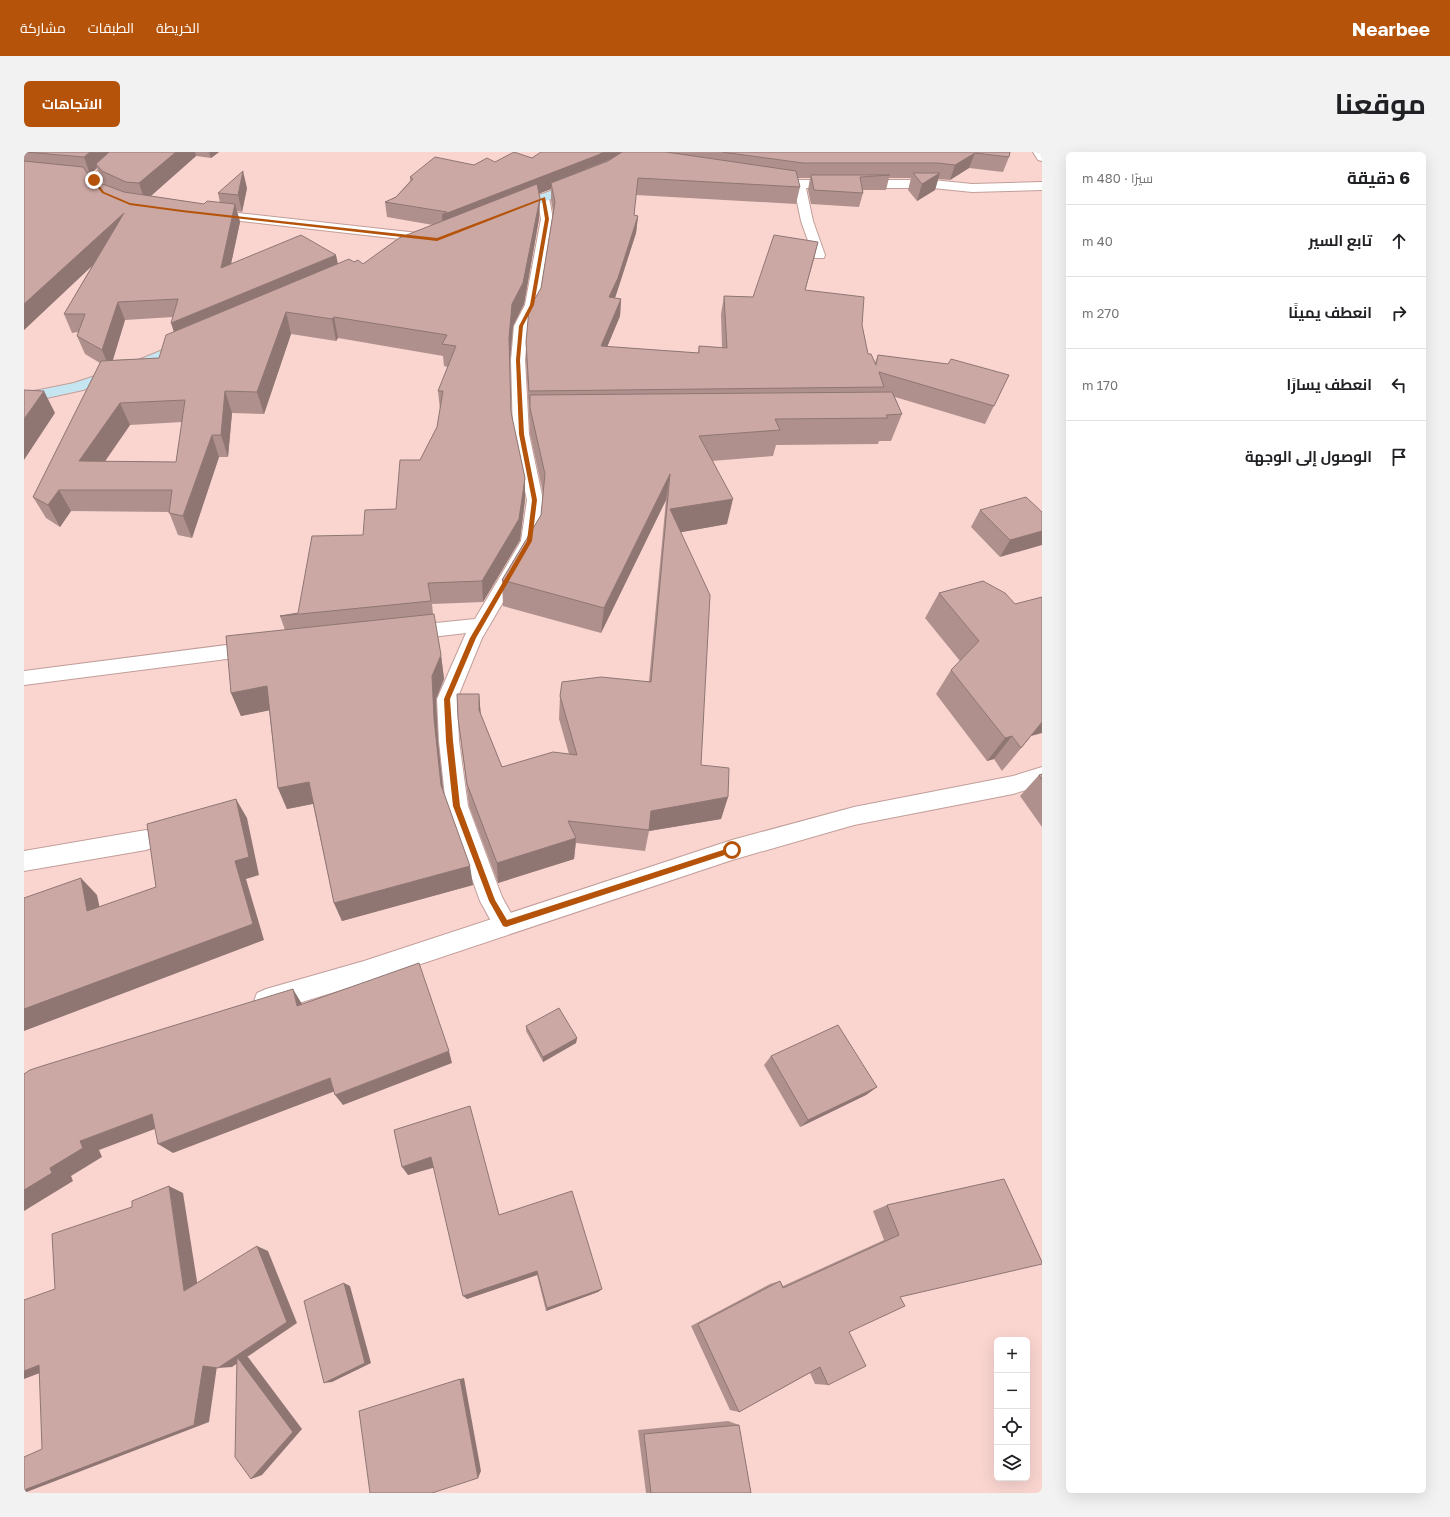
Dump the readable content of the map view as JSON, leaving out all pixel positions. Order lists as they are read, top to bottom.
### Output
{
  "page": {
    "header": "Nearbee",
    "nav": ["الخريطة", "الطبقات", "مشاركة"],
    "title": "موقعنا",
    "buttons": "الاتجاهات",
    "heading": ["6 دقيقة", "سيرًا · 480 m"],
    "list": [
      ["تابع السير", "40 m"],
      ["انعطف يمينًا", "270 m"],
      ["انعطف يسارًا", "170 m"],
      "الوصول إلى الوجهة"
    ],
    "map_buttons": ["+", "−"]
  }
}
